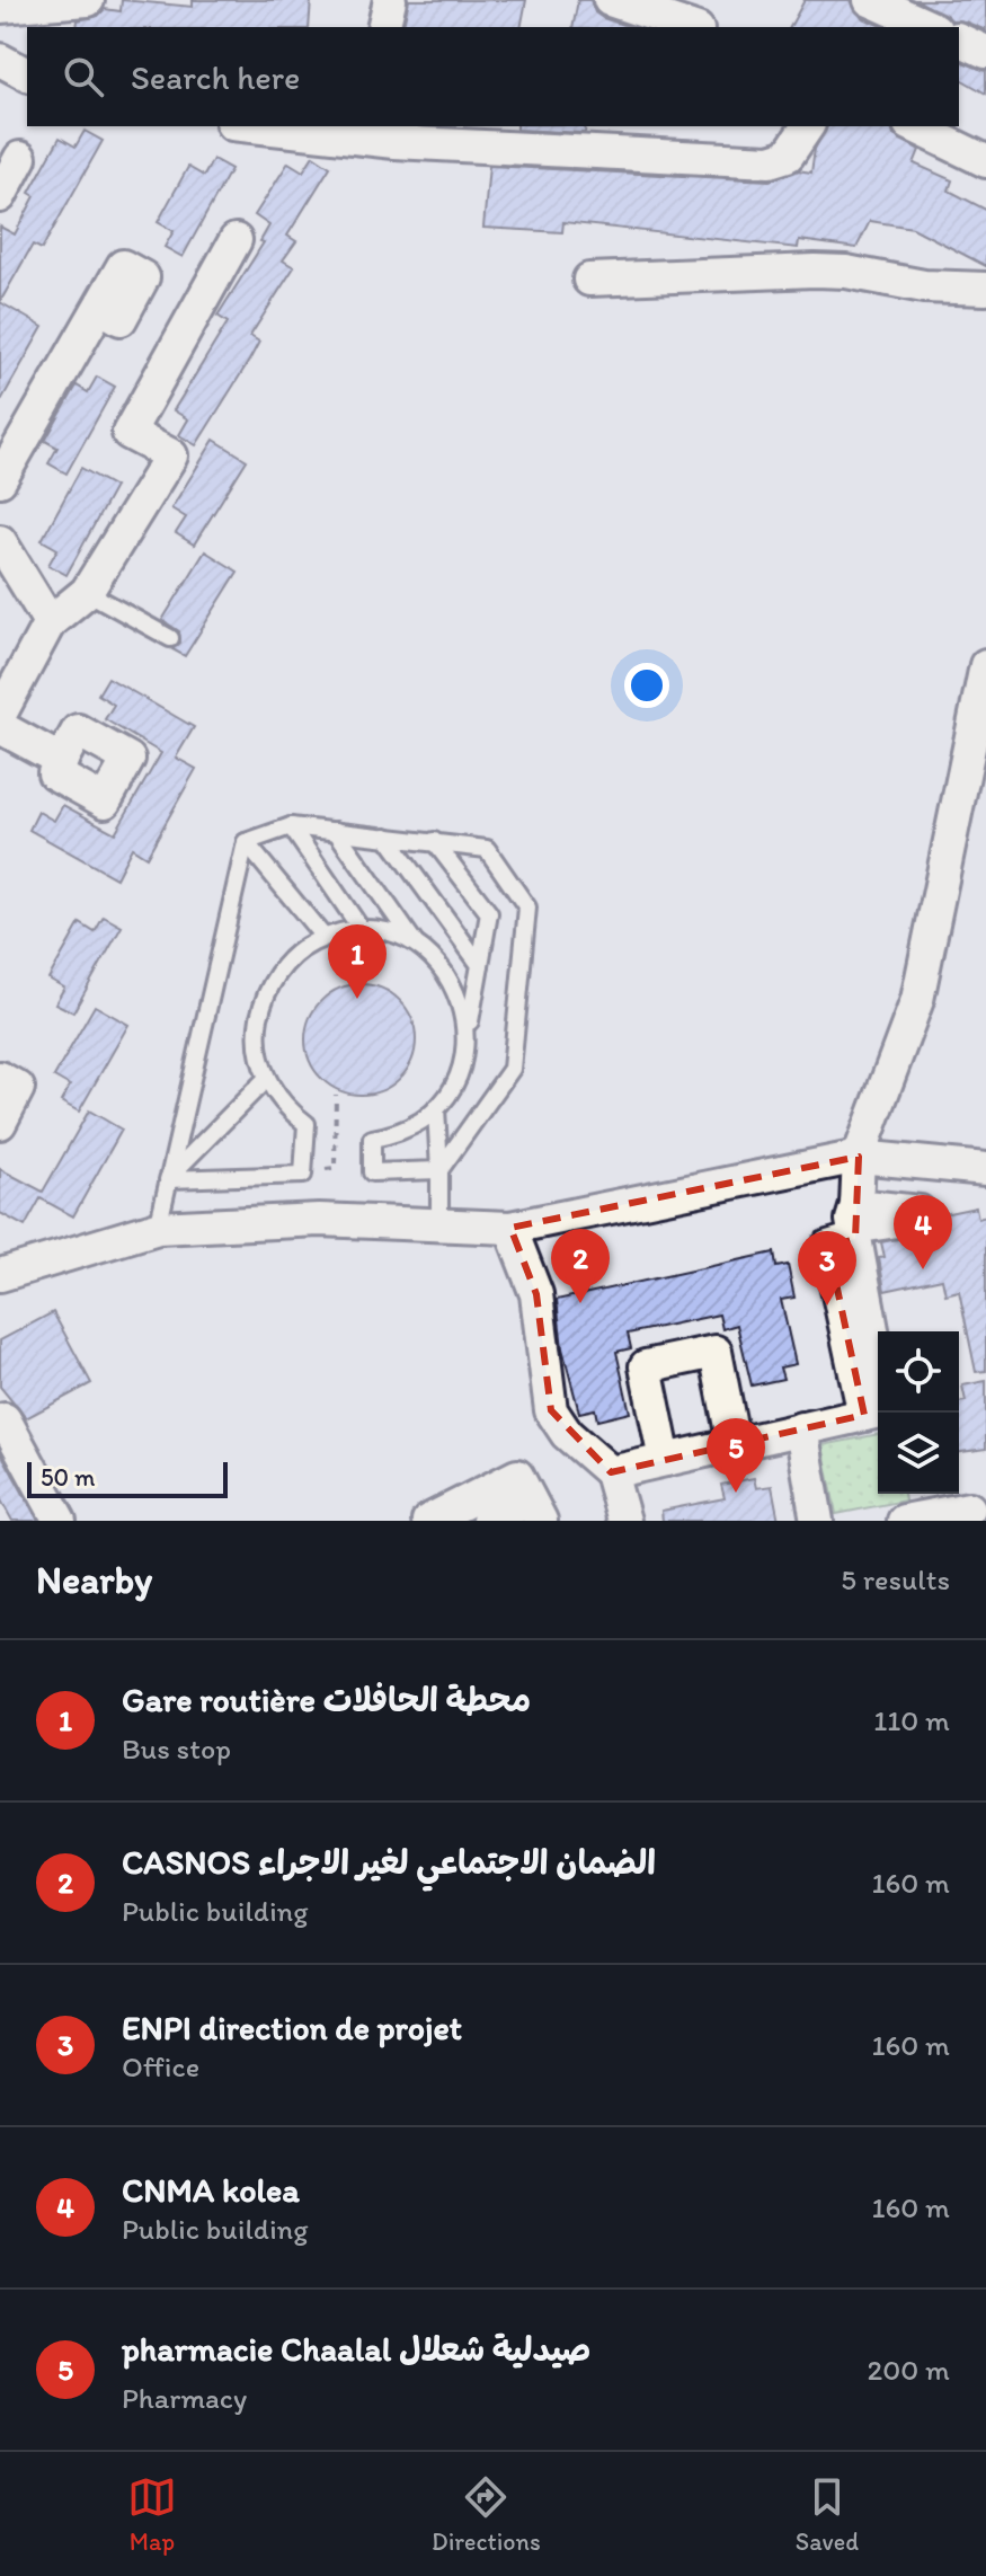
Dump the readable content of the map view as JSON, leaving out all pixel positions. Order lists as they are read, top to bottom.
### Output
{
  "scale_bar": "50 m",
  "page": {
    "search": "Search here",
    "pins": [
      "1",
      "4",
      "2",
      "3",
      "5"
    ],
    "scale": "50 m",
    "heading": ["Nearby", "5 results"],
    "list": [
      {
        "mark": "1",
        "name": "Gare routière محطة الحافلات",
        "note": "Bus stop",
        "value": "110 m"
      },
      {
        "mark": "2",
        "name": "CASNOS الضمان الاجتماعي لغير الاجراء",
        "note": "Public building",
        "value": "160 m"
      },
      {
        "mark": "3",
        "name": "ENPI direction de projet",
        "note": "Office",
        "value": "160 m"
      },
      {
        "mark": "4",
        "name": "CNMA kolea",
        "note": "Public building",
        "value": "160 m"
      },
      {
        "mark": "5",
        "name": "pharmacie Chaalal صيدلية شعلال",
        "note": "Pharmacy",
        "value": "200 m"
      }
    ],
    "nav": ["Map", "Directions", "Saved"]
  }
}
